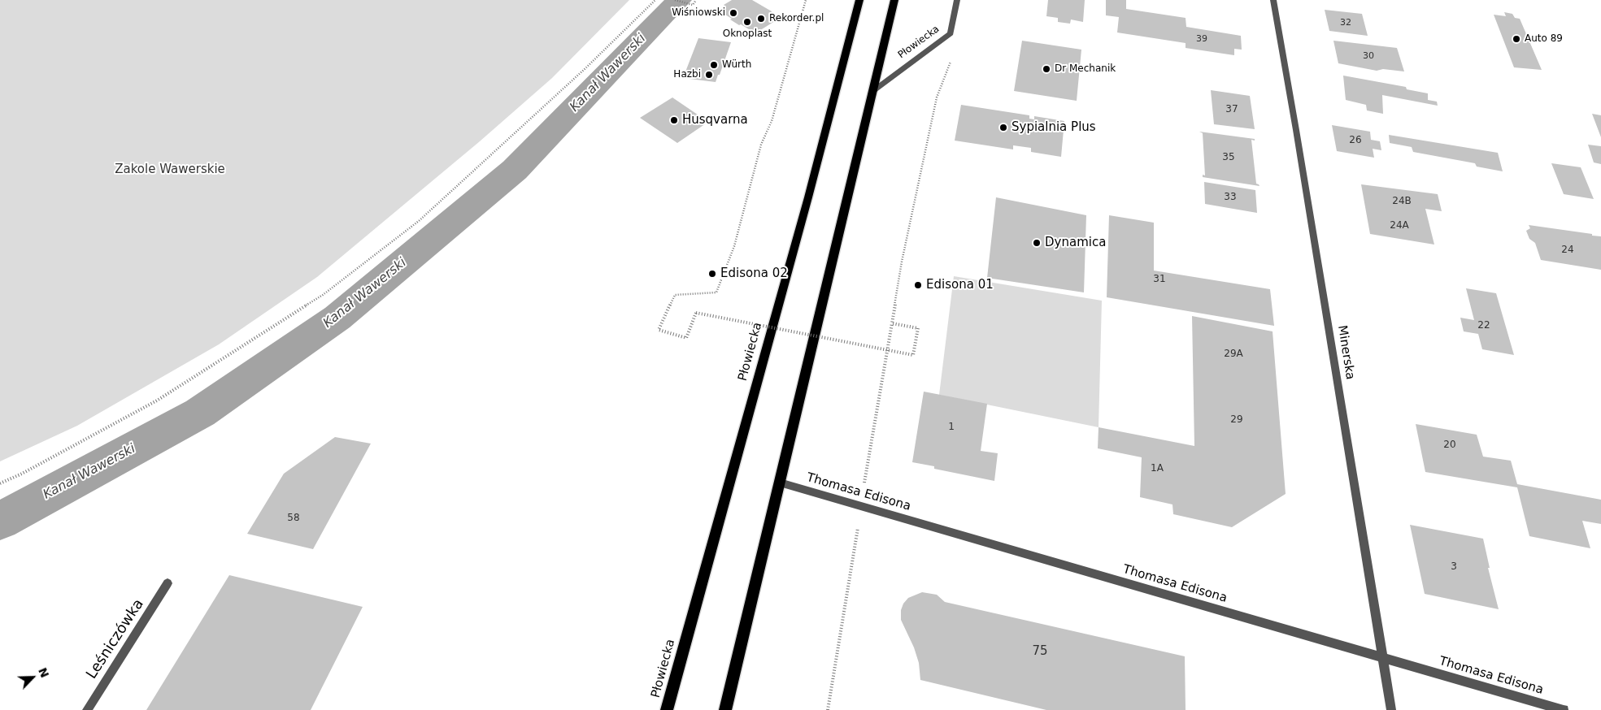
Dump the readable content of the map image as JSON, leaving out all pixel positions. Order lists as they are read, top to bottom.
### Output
{
  "streets": {
    "main road": ["Płowiecka"],
    "street": ["Minerska", "Thomasa Edisona", "Leśniczówka"]
  },
  "crossings": [
    ["Płowiecka", "Thomasa Edisona"],
    ["Minerska", "Thomasa Edisona"]
  ],
  "water": ["Kanał Wawerski"],
  "parks": ["Zakole Wawerskie"],
  "places": [
    "Wiśniowski",
    "Rekorder.pl",
    "Oknoplast",
    "Auto 89",
    "Würth",
    "Dr Mechanik",
    "Hazbi",
    "Husqvarna",
    "Sypialnia Plus",
    "Dynamica",
    "Edisona 02",
    "Edisona 01"
  ],
  "house_numbers": [
    "32",
    "39",
    "30",
    "37",
    "26",
    "35",
    "33",
    "24B",
    "24A",
    "24",
    "31",
    "22",
    "29A",
    "29",
    "1",
    "20",
    "1A",
    "58",
    "3",
    "75"
  ],
  "north": "top right"
}
